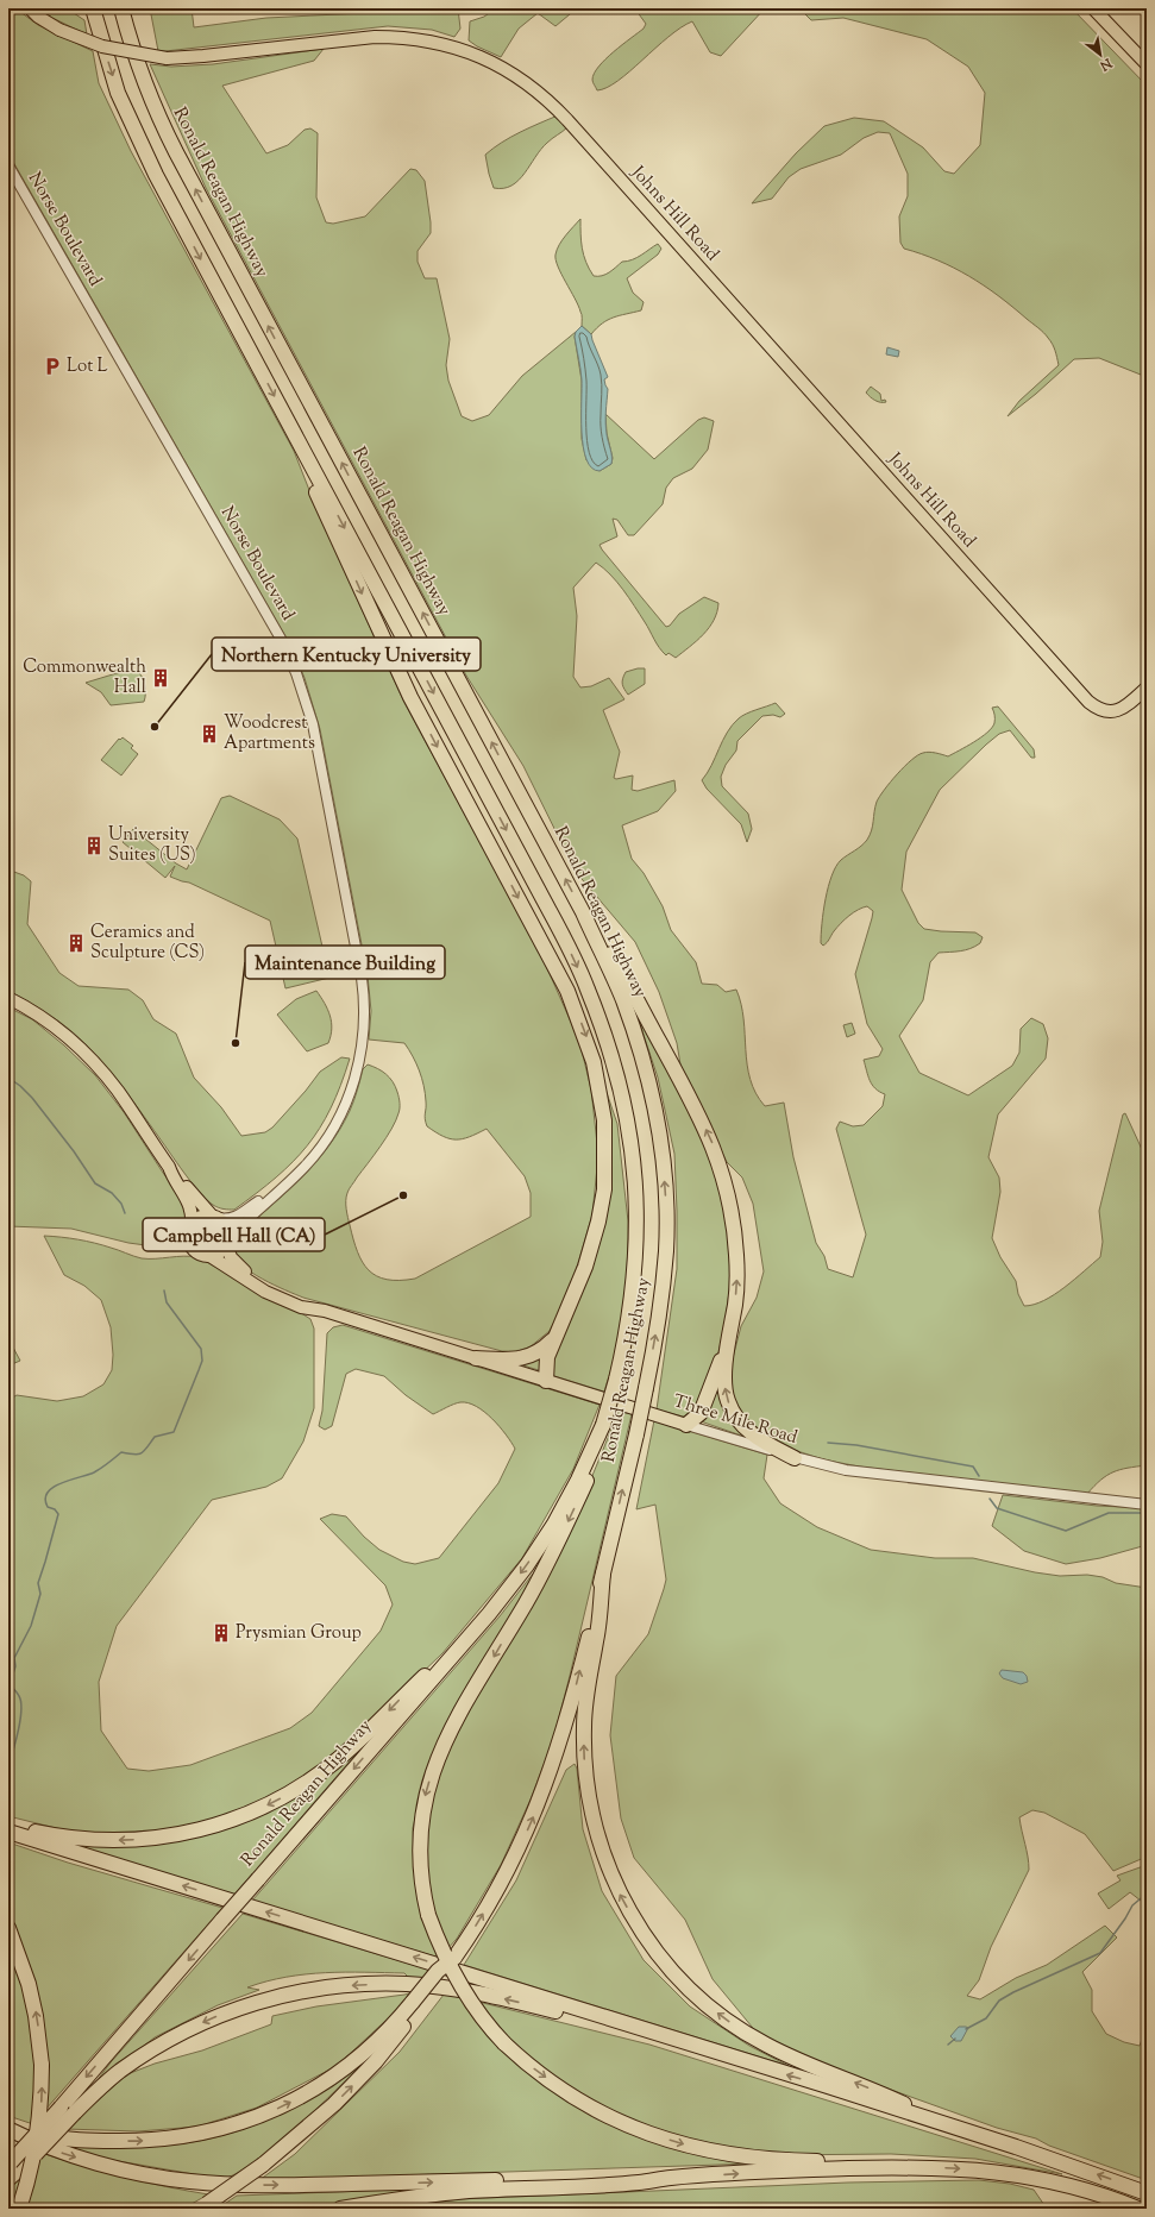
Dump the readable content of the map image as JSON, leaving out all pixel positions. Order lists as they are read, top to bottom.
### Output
{
  "streets": {
    "highway": ["Ronald Reagan Highway"],
    "main road": ["Johns Hill Road", "Three Mile Road"],
    "street": ["Norse Boulevard"]
  },
  "crossings": [
    ["Norse Boulevard", "Three Mile Road"]
  ],
  "places": {
    "parking": ["Lot L"],
    "building": [
      "Commonwealth Hall",
      "Woodcrest Apartments",
      "University Suites (US)",
      "Ceramics and Sculpture (CS)",
      "Prysmian Group"
    ],
    "other": ["Northern Kentucky University", "Maintenance Building", "Campbell Hall (CA)"]
  },
  "north": "bottom right"
}
